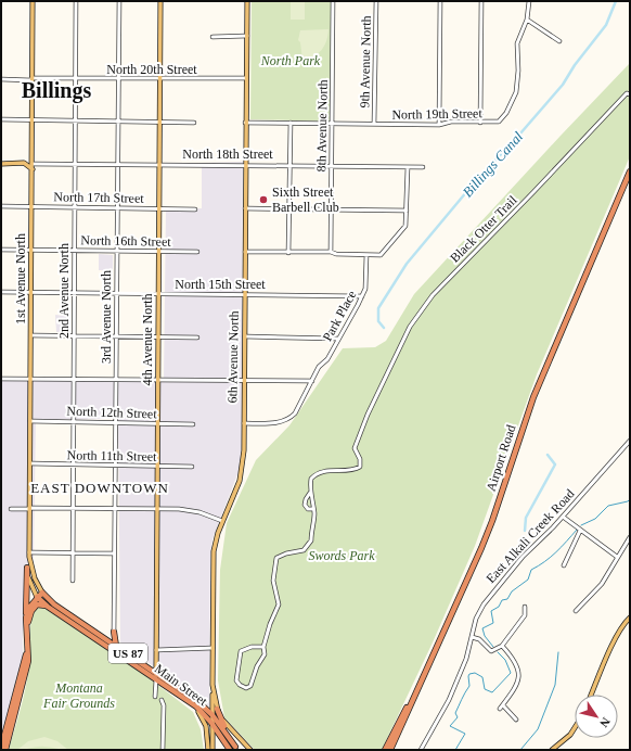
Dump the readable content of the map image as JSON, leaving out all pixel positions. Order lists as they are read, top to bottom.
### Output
{
  "streets": {
    "highway": [
      "1st Avenue North",
      "Airport Road",
      "US 87",
      "Main Street"
    ],
    "main road": ["4th Avenue North", "6th Avenue North"],
    "street": [
      "9th Avenue North",
      "North 20th Street",
      "North 19th Street",
      "8th Avenue North",
      "North 18th Street",
      "North 17th Street",
      "Black Otter Trail",
      "North 16th Street",
      "North 15th Street",
      "2nd Avenue North",
      "Park Place",
      "3rd Avenue North",
      "North 12th Street",
      "North 11th Street",
      "East Alkali Creek Road"
    ]
  },
  "crossings": [
    ["9th Avenue North", "North 19th Street"],
    ["North 20th Street", "1st Avenue North"],
    ["North 20th Street", "2nd Avenue North"],
    ["North 20th Street", "3rd Avenue North"],
    ["North 20th Street", "4th Avenue North"],
    ["North 20th Street", "6th Avenue North"],
    ["North 19th Street", "8th Avenue North"],
    ["North 19th Street", "6th Avenue North"],
    ["8th Avenue North", "North 18th Street"],
    ["North 18th Street", "1st Avenue North"],
    ["North 18th Street", "2nd Avenue North"],
    ["North 18th Street", "3rd Avenue North"],
    ["North 18th Street", "4th Avenue North"],
    ["North 18th Street", "6th Avenue North"],
    ["North 17th Street", "1st Avenue North"],
    ["North 17th Street", "2nd Avenue North"],
    ["North 17th Street", "3rd Avenue North"],
    ["North 17th Street", "4th Avenue North"],
    ["North 16th Street", "1st Avenue North"],
    ["North 16th Street", "2nd Avenue North"],
    ["North 16th Street", "3rd Avenue North"],
    ["North 16th Street", "4th Avenue North"],
    ["1st Avenue North", "North 15th Street"],
    ["1st Avenue North", "North 12th Street"],
    ["1st Avenue North", "North 11th Street"],
    ["1st Avenue North", "Main Street"],
    ["North 15th Street", "2nd Avenue North"],
    ["North 15th Street", "Park Place"],
    ["North 15th Street", "3rd Avenue North"],
    ["North 15th Street", "4th Avenue North"],
    ["North 15th Street", "6th Avenue North"],
    ["2nd Avenue North", "North 12th Street"],
    ["2nd Avenue North", "North 11th Street"],
    ["Park Place", "6th Avenue North"],
    ["3rd Avenue North", "North 12th Street"],
    ["3rd Avenue North", "North 11th Street"],
    ["4th Avenue North", "North 12th Street"],
    ["4th Avenue North", "North 11th Street"],
    ["4th Avenue North", "Main Street"],
    ["US 87", "Main Street"]
  ],
  "districts": ["Billings", "EAST DOWNTOWN"],
  "water": ["Billings Canal"],
  "parks": ["North Park", "Swords Park", "Montana Fair Grounds"],
  "places": ["Sixth Street Barbell Club"],
  "north": "bottom right"
}
